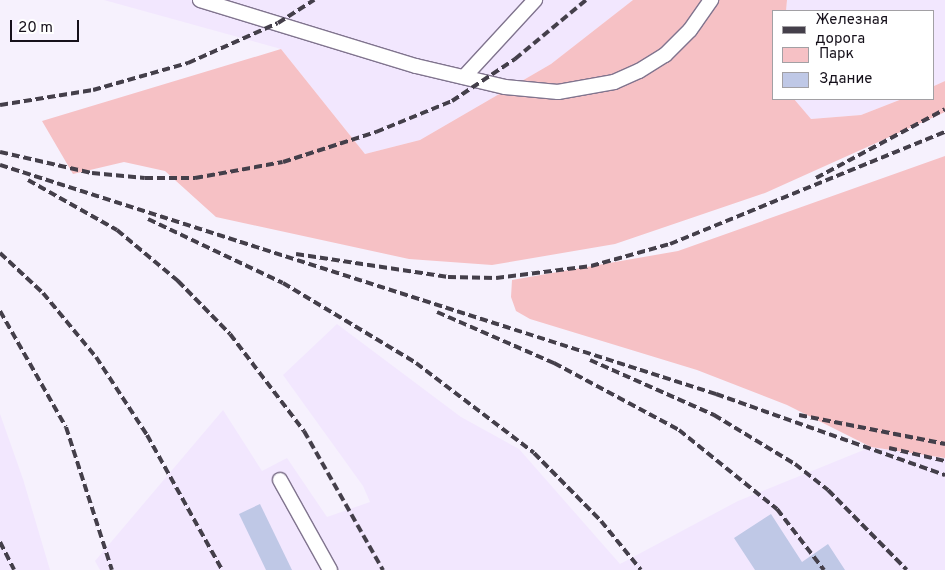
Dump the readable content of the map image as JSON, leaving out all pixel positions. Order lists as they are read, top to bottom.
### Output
{
  "legend": ["Железная дорога", "Парк", "Здание"],
  "scale_bar": "20 m"
}
